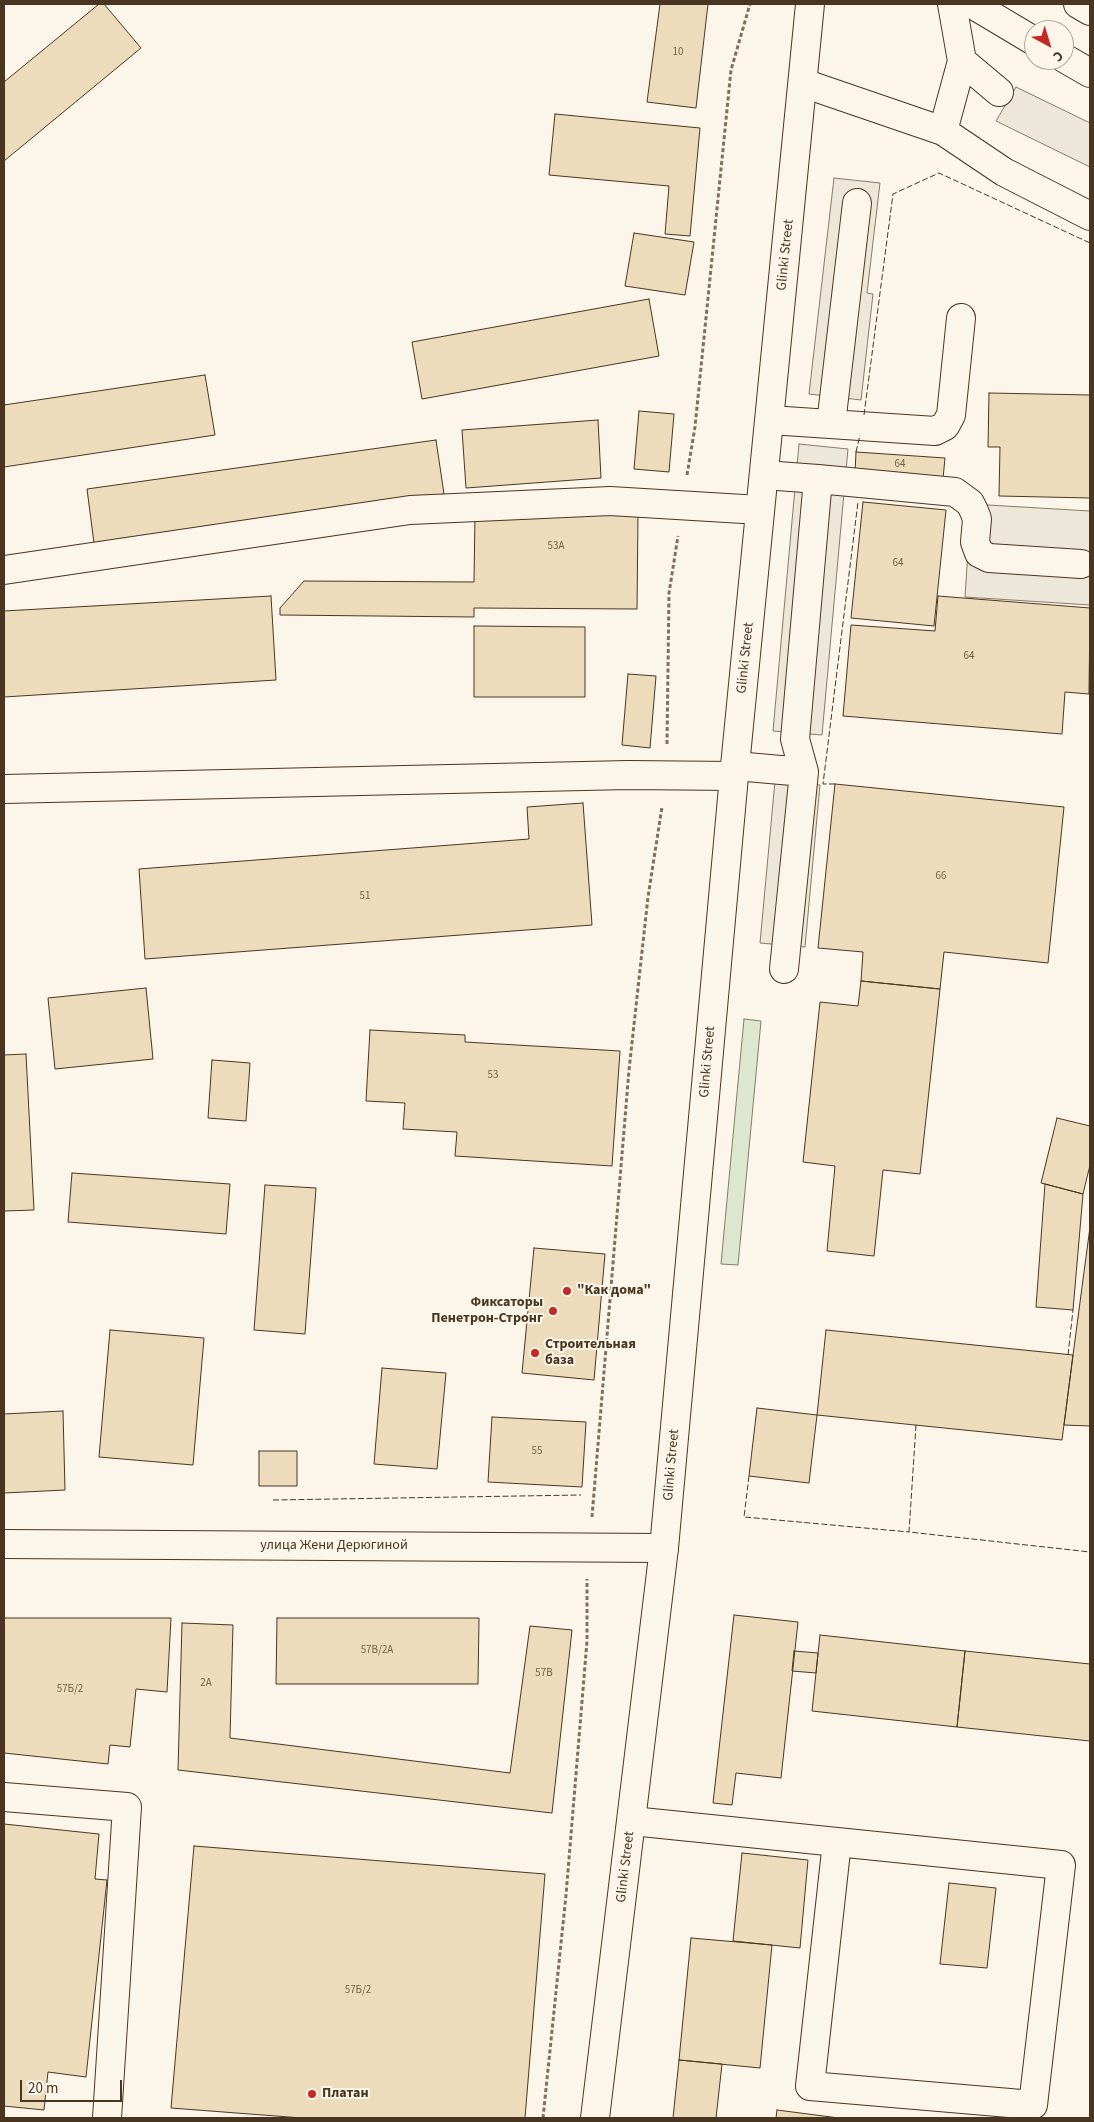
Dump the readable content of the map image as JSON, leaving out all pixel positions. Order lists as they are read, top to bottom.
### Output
{
  "streets": {
    "main road": ["Glinki Street", "улица Жени Дерюгиной"]
  },
  "crossings": [
    ["Glinki Street", "улица Жени Дерюгиной"]
  ],
  "places": [
    "\"Как дома\"",
    "Фиксаторы Пенетрон-Стронг",
    "Строительная база",
    "Платан"
  ],
  "house_numbers": [
    "10",
    "64",
    "53А",
    "64",
    "64",
    "66",
    "51",
    "53",
    "55",
    "57В/2А",
    "57В",
    "2А",
    "57Б/2",
    "57Б/2"
  ],
  "scale_bar": "20 m",
  "north": "bottom right"
}
